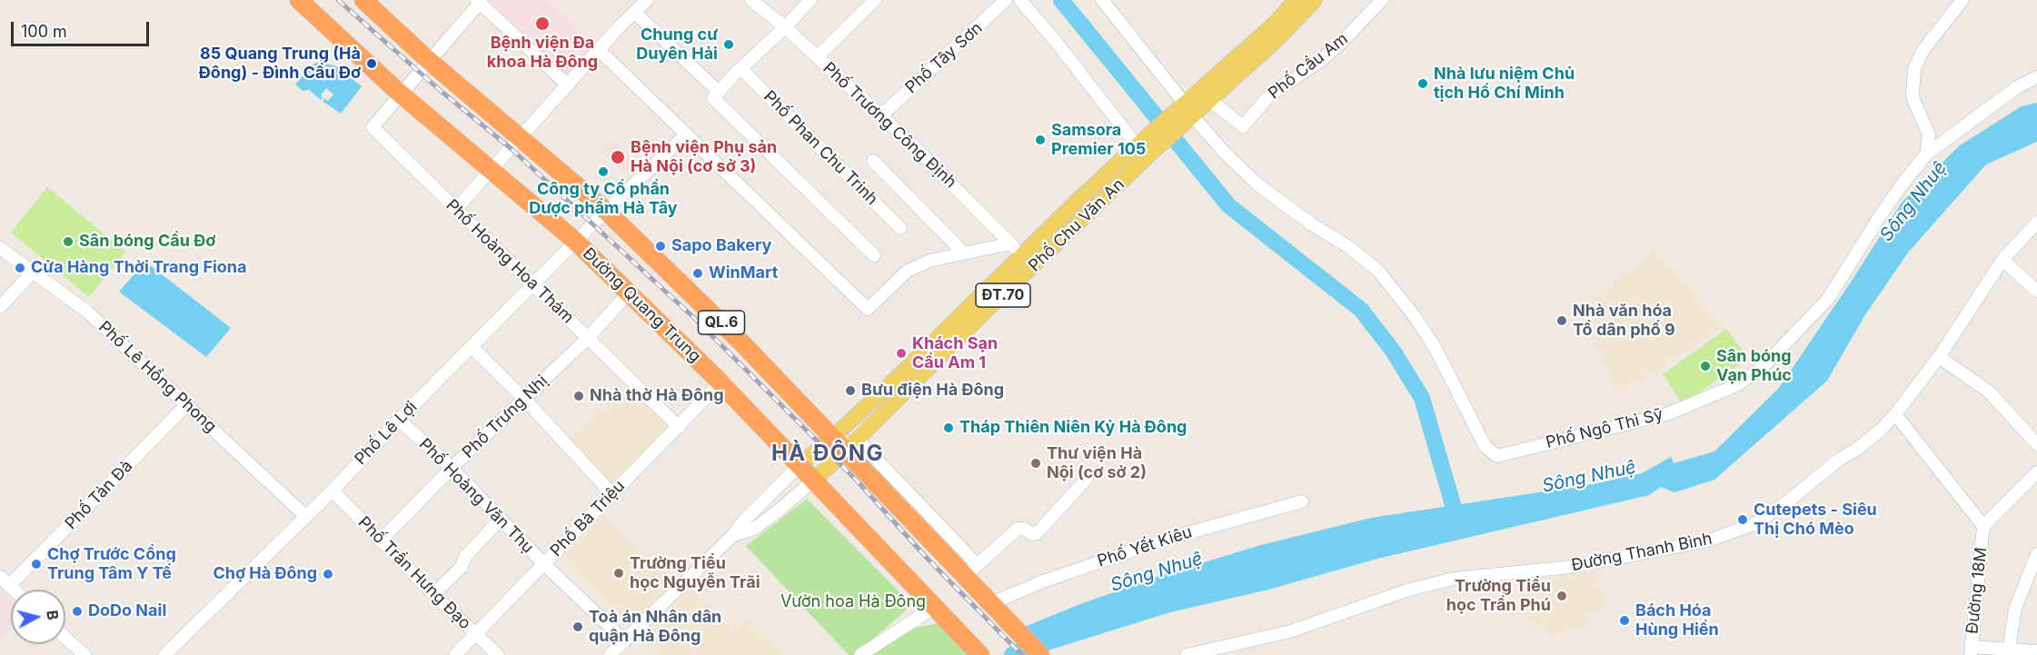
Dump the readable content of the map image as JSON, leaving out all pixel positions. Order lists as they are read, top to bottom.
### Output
{
  "streets": {
    "highway": ["Đường Quang Trung", "QL.6"],
    "main road": ["Phố Chu Văn An", "ĐT.70"],
    "street": [
      "Phố Tây Sơn",
      "Phố Cầu Am",
      "Phố Trương Công Định",
      "Phố Phan Chu Trinh",
      "Phố Hoàng Hoa Thám",
      "Phố Lê Hồng Phong",
      "Phố Trưng Nhị",
      "Phố Ngô Thì Sỹ",
      "Phố Lê Lợi",
      "Phố Tản Đà",
      "Phố Hoàng Văn Thụ",
      "Phố Bà Triệu",
      "Phố Yết Kiêu",
      "Đường Thanh Bình",
      "Phố Trần Hưng Đạo",
      "Đường 18M"
    ]
  },
  "crossings": [
    ["Phố Tây Sơn", "Phố Trương Công Định"],
    ["Phố Cầu Am", "ĐT.70"],
    ["Phố Trương Công Định", "Phố Chu Văn An"],
    ["Phố Chu Văn An", "ĐT.70"],
    ["Phố Chu Văn An", "Đường Quang Trung"],
    ["Phố Chu Văn An", "QL.6"],
    ["Phố Hoàng Hoa Thám", "Đường Quang Trung"],
    ["Phố Hoàng Hoa Thám", "Phố Trưng Nhị"],
    ["Phố Hoàng Hoa Thám", "Phố Lê Lợi"],
    ["Phố Hoàng Hoa Thám", "Phố Bà Triệu"],
    ["ĐT.70", "Phố Ngô Thì Sỹ"],
    ["Đường Quang Trung", "Phố Trưng Nhị"],
    ["Đường Quang Trung", "Phố Lê Lợi"],
    ["Đường Quang Trung", "Phố Bà Triệu"],
    ["QL.6", "Phố Lê Lợi"],
    ["QL.6", "Phố Yết Kiêu"],
    ["Phố Lê Hồng Phong", "Phố Lê Lợi"],
    ["Phố Lê Hồng Phong", "Phố Tản Đà"],
    ["Phố Trưng Nhị", "Phố Hoàng Văn Thụ"],
    ["Phố Trưng Nhị", "Phố Trần Hưng Đạo"],
    ["Phố Lê Lợi", "Phố Hoàng Văn Thụ"],
    ["Phố Lê Lợi", "Phố Trần Hưng Đạo"],
    ["Phố Hoàng Văn Thụ", "Phố Bà Triệu"],
    ["Phố Bà Triệu", "Phố Trần Hưng Đạo"]
  ],
  "districts": ["HÀ ĐÔNG"],
  "water": ["Sông Nhuệ"],
  "parks": ["Vườn hoa Hà Đông"],
  "places": [
    "Bệnh viện Đa khoa Hà Đông",
    "Chung cư Duyên Hải",
    "85 Quang Trung (Hà Đông) - Đình Cầu Đơ",
    "Nhà lưu niệm Chủ tịch Hồ Chí Minh",
    "Samsora Premier 105",
    "Bệnh viện Phụ sản Hà Nội (cơ sở 3)",
    "Công ty Cổ phần Dược phẩm Hà Tây",
    "Sân bóng Cầu Đơ",
    "Sapo Bakery",
    "Cửa Hàng Thời Trang Fiona",
    "WinMart",
    "Nhà văn hóa Tổ dân phố 9",
    "Khách Sạn Cầu Am 1",
    "Sân bóng Vạn Phúc",
    "Bưu điện Hà Đông",
    "Nhà thờ Hà Đông",
    "Tháp Thiên Niên Kỷ Hà Đông",
    "Thư viện Hà Nội (cơ sở 2)",
    "Cutepets - Siêu Thị Chó Mèo",
    "Chợ Trước Cổng Trung Tâm Y Tế",
    "Trường Tiểu học Nguyễn Trãi",
    "Chợ Hà Đông",
    "Trường Tiểu học Trần Phú",
    "DoDo Nail",
    "Bách Hóa Hùng Hiền",
    "Toà án Nhân dân quận Hà Đông"
  ],
  "scale_bar": "100 m",
  "north": "right"
}
